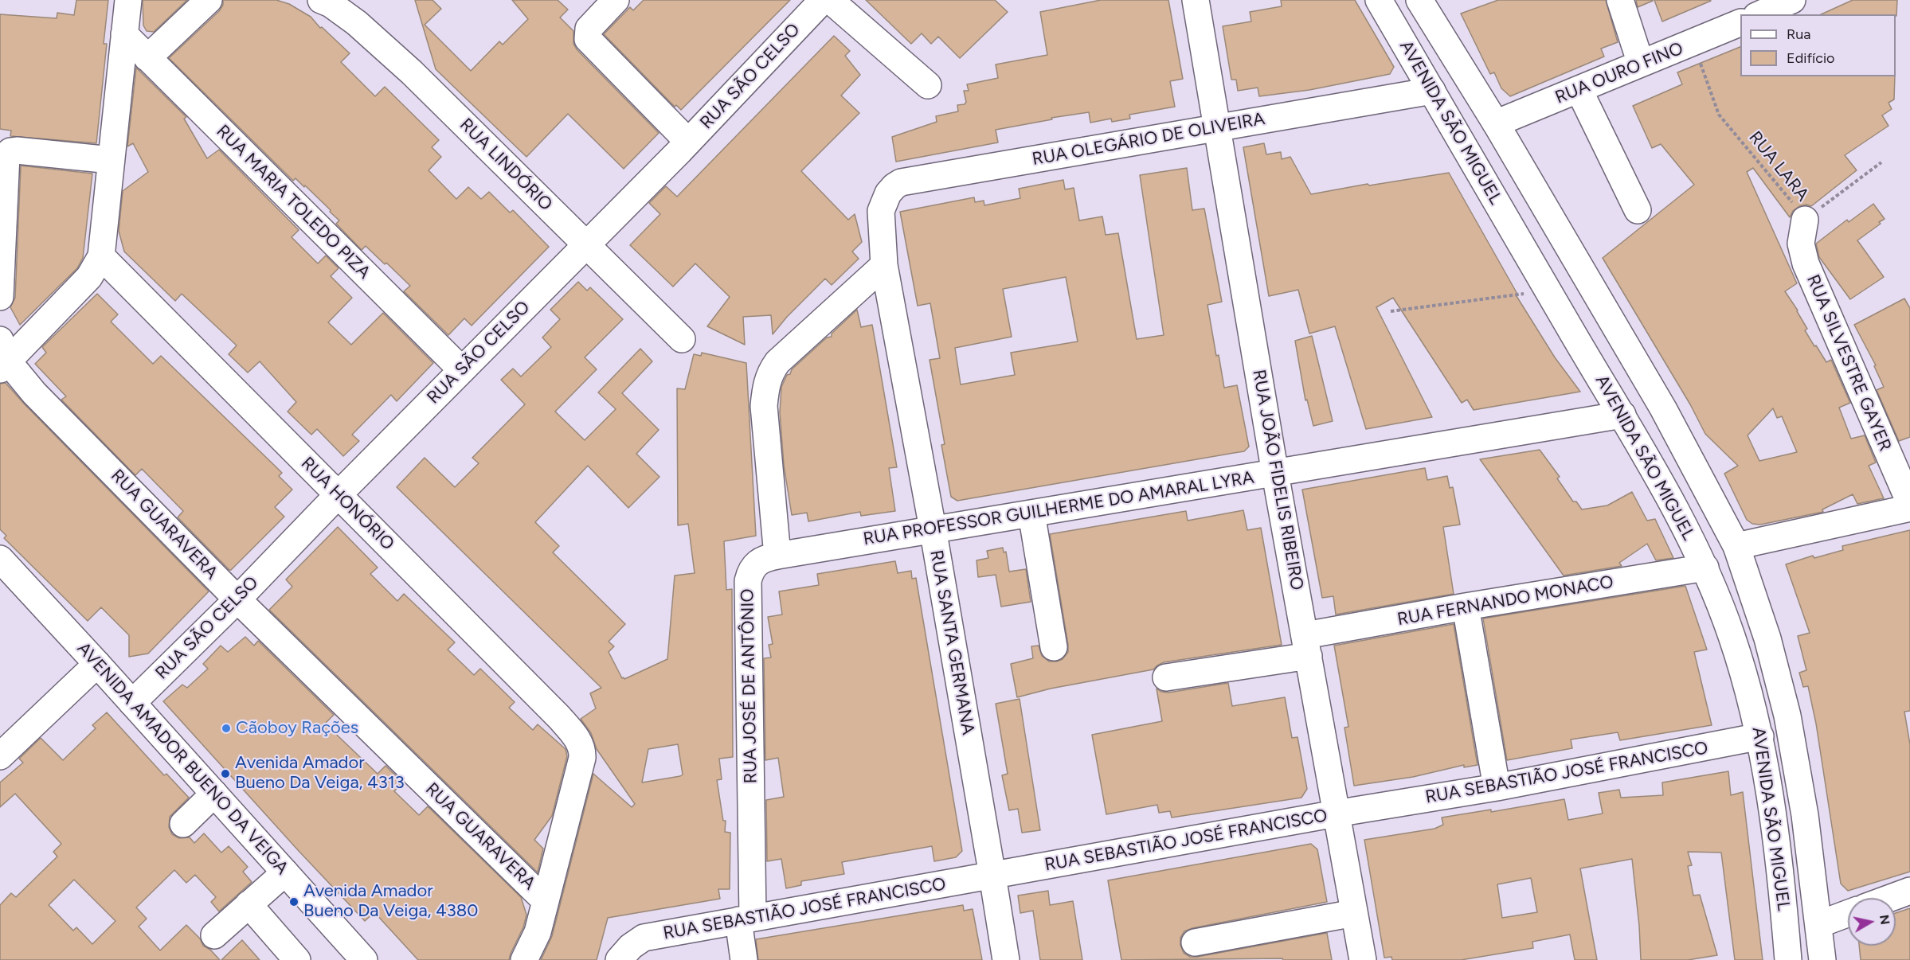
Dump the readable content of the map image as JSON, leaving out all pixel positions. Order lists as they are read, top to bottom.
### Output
{
  "streets": {
    "street": [
      "RUA OURO FINO",
      "RUA SÃO CELSO",
      "AVENIDA SÃO MIGUEL",
      "RUA OLEGÁRIO DE OLIVEIRA",
      "RUA LINDÓRIO",
      "RUA MARIA TOLEDO PIZA",
      "RUA SILVESTRE GAYER",
      "RUA JOÃO FIDELIS RIBEIRO",
      "RUA HONÓRIO",
      "RUA PROFESSOR GUILHERME DO AMARAL LYRA",
      "RUA GUARAVERA",
      "RUA FERNANDO MONACO",
      "RUA SANTA GERMANA",
      "RUA JOSÉ DE ANTÔNIO",
      "AVENIDA AMADOR BUENO DA VEIGA",
      "RUA SEBASTIÃO JOSÉ FRANCISCO"
    ],
    "path": ["RUA LARA"]
  },
  "crossings": [
    ["RUA OURO FINO", "AVENIDA SÃO MIGUEL"],
    ["RUA OURO FINO", "RUA LARA"],
    ["RUA SÃO CELSO", "RUA LINDÓRIO"],
    ["RUA SÃO CELSO", "RUA MARIA TOLEDO PIZA"],
    ["RUA SÃO CELSO", "RUA HONÓRIO"],
    ["RUA SÃO CELSO", "RUA GUARAVERA"],
    ["RUA SÃO CELSO", "AVENIDA AMADOR BUENO DA VEIGA"],
    ["AVENIDA SÃO MIGUEL", "RUA OLEGÁRIO DE OLIVEIRA"],
    ["AVENIDA SÃO MIGUEL", "RUA PROFESSOR GUILHERME DO AMARAL LYRA"],
    ["AVENIDA SÃO MIGUEL", "RUA FERNANDO MONACO"],
    ["AVENIDA SÃO MIGUEL", "RUA SEBASTIÃO JOSÉ FRANCISCO"],
    ["RUA OLEGÁRIO DE OLIVEIRA", "RUA JOÃO FIDELIS RIBEIRO"],
    ["RUA OLEGÁRIO DE OLIVEIRA", "RUA SANTA GERMANA"],
    ["RUA LARA", "RUA SILVESTRE GAYER"],
    ["RUA JOÃO FIDELIS RIBEIRO", "RUA PROFESSOR GUILHERME DO AMARAL LYRA"],
    ["RUA JOÃO FIDELIS RIBEIRO", "RUA FERNANDO MONACO"],
    ["RUA JOÃO FIDELIS RIBEIRO", "RUA SEBASTIÃO JOSÉ FRANCISCO"],
    ["RUA HONÓRIO", "RUA GUARAVERA"],
    ["RUA PROFESSOR GUILHERME DO AMARAL LYRA", "RUA SANTA GERMANA"],
    ["RUA PROFESSOR GUILHERME DO AMARAL LYRA", "RUA JOSÉ DE ANTÔNIO"],
    ["RUA SANTA GERMANA", "RUA SEBASTIÃO JOSÉ FRANCISCO"],
    ["RUA JOSÉ DE ANTÔNIO", "RUA SEBASTIÃO JOSÉ FRANCISCO"]
  ],
  "places": ["Cãoboy Rações", "Avenida Amador Bueno Da Veiga, 4313", "Avenida Amador Bueno Da Veiga, 4380"],
  "legend": ["Rua", "Edifício"],
  "north": "right"
}
